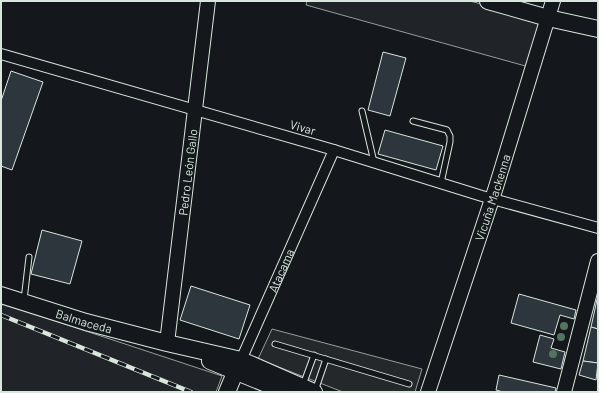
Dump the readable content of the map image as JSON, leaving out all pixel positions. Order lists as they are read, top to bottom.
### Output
{
  "streets": {
    "main road": [
      "Pedro León Gallo",
      "Vicuña Mackenna",
      "Atacama",
      "Balmaceda"
    ],
    "street": ["Vivar"]
  },
  "crossings": [
    ["Vivar", "Pedro León Gallo"],
    ["Vivar", "Vicuña Mackenna"],
    ["Vivar", "Atacama"],
    ["Pedro León Gallo", "Balmaceda"],
    ["Atacama", "Balmaceda"]
  ]
}
